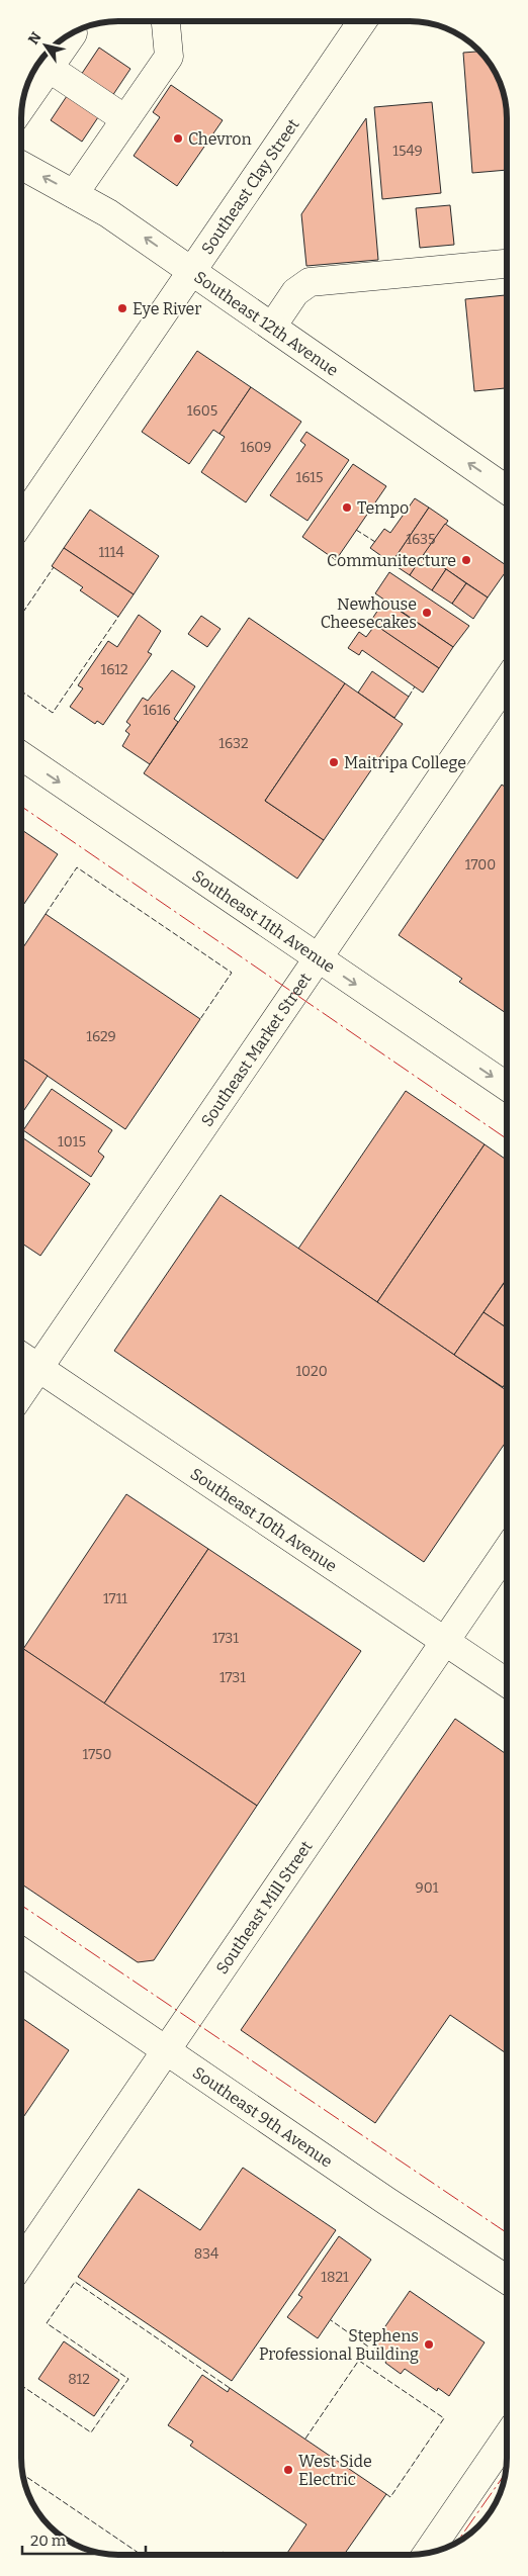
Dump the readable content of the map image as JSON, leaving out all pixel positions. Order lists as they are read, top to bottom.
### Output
{
  "streets": {
    "street": [
      "Southeast Clay Street",
      "Southeast 12th Avenue",
      "Southeast 11th Avenue",
      "Southeast Market Street",
      "Southeast 10th Avenue",
      "Southeast Mill Street",
      "Southeast 9th Avenue"
    ]
  },
  "crossings": [
    ["Southeast Clay Street", "Southeast 12th Avenue"],
    ["Southeast 11th Avenue", "Southeast Market Street"],
    ["Southeast Market Street", "Southeast 10th Avenue"],
    ["Southeast 10th Avenue", "Southeast Mill Street"],
    ["Southeast Mill Street", "Southeast 9th Avenue"]
  ],
  "one_way": ["Southeast 12th Avenue", "Southeast 11th Avenue"],
  "places": [
    "Chevron",
    "Eye River",
    "Tempo",
    "Communitecture",
    "Newhouse Cheesecakes",
    "Maitripa College",
    "Stephens Professional Building",
    "West Side Electric"
  ],
  "house_numbers": [
    "1549",
    "1605",
    "1609",
    "1615",
    "1635",
    "1114",
    "1612",
    "1616",
    "1632",
    "1700",
    "1629",
    "1015",
    "1020",
    "1711",
    "1731",
    "1731",
    "1750",
    "901",
    "834",
    "1821",
    "812"
  ],
  "scale_bar": "20 m",
  "north": "top left"
}
